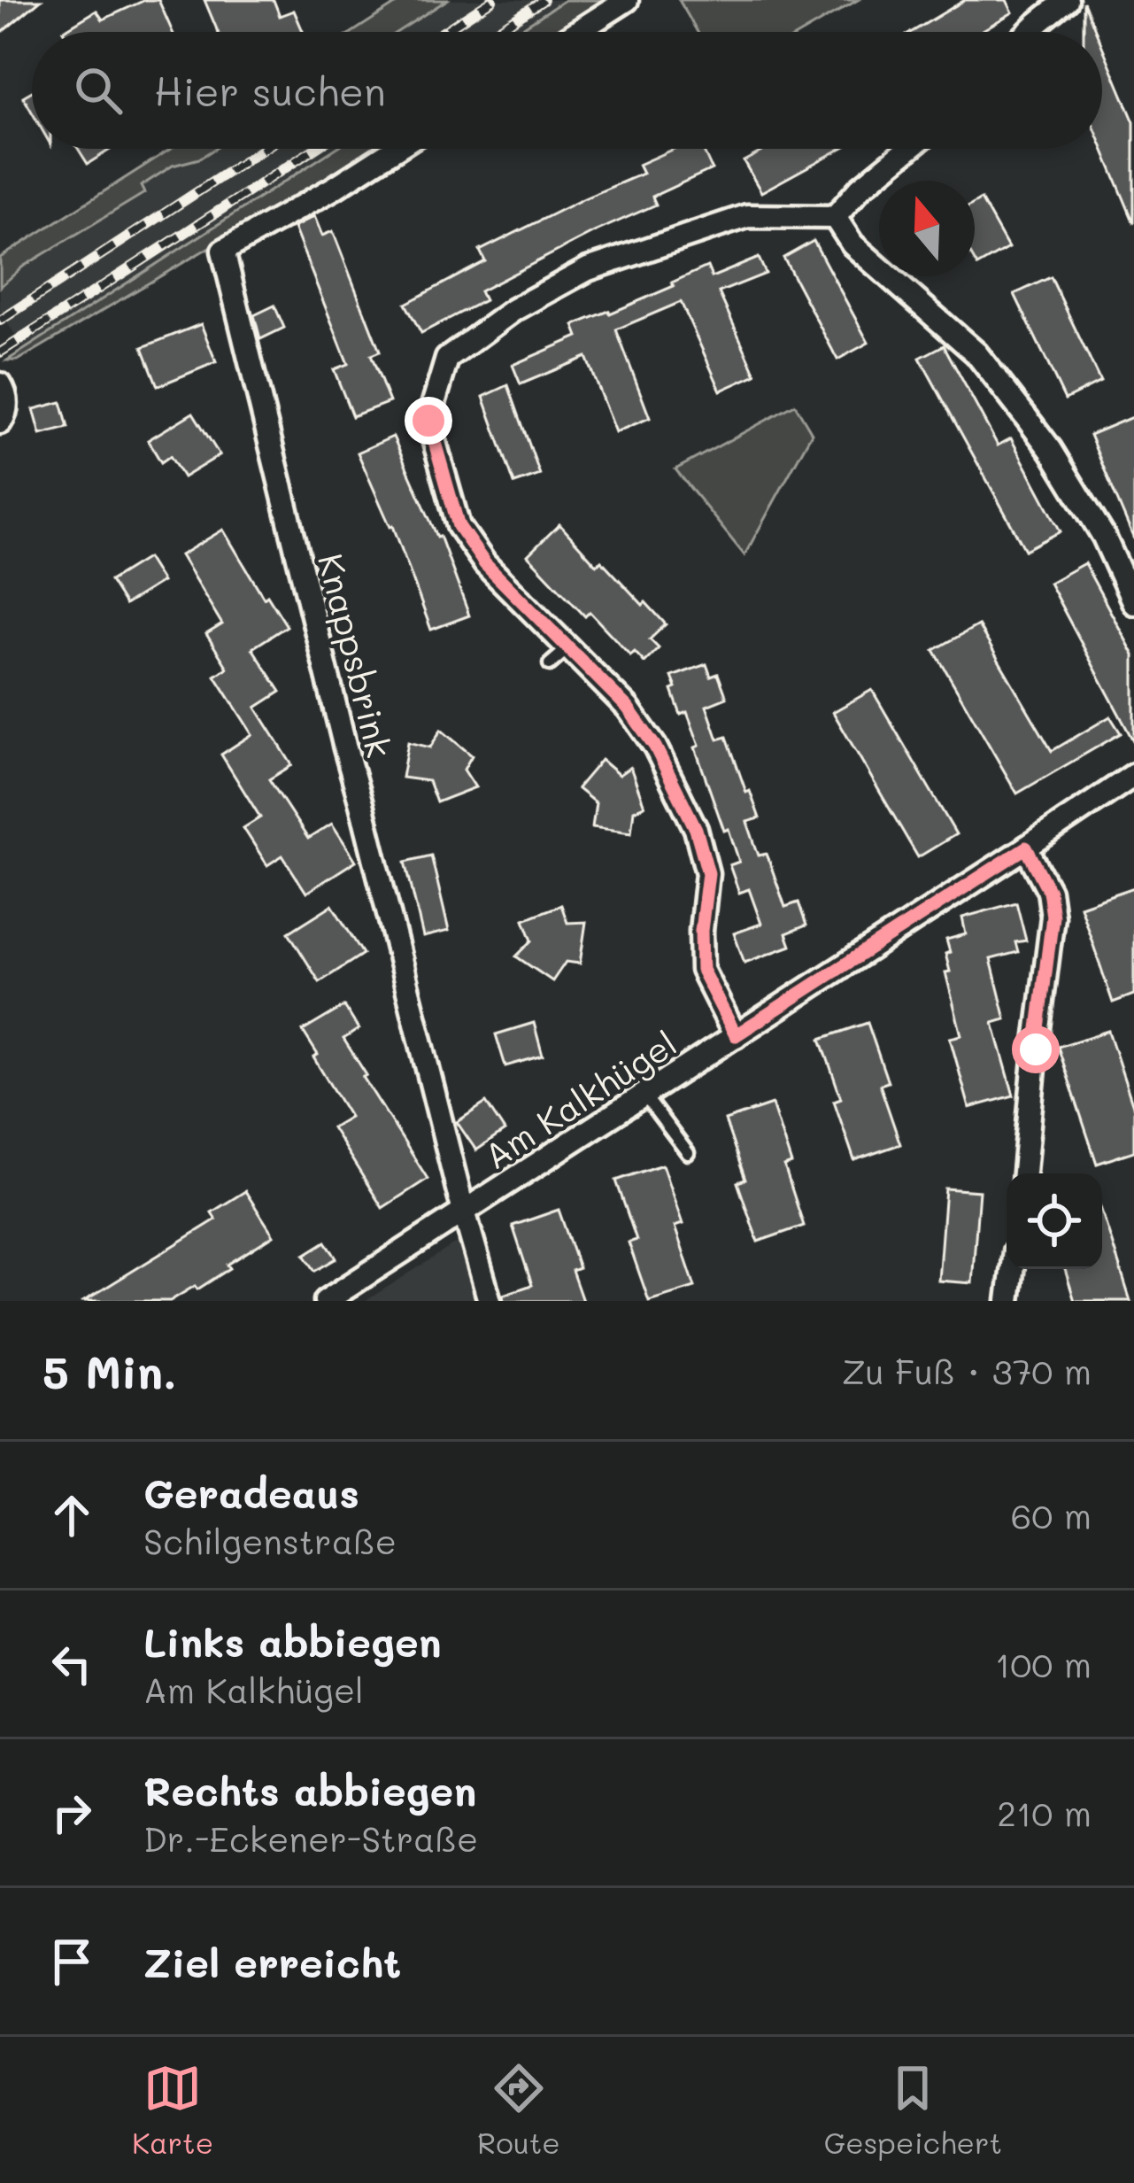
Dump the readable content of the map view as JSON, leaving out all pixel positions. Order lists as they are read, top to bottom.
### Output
{
  "streets": {
    "street": ["Knappsbrink", "Am Kalkhügel"]
  },
  "crossings": [
    ["Knappsbrink", "Am Kalkhügel"]
  ],
  "north": "top",
  "page": {
    "search": "Hier suchen",
    "heading": ["5 Min.", "Zu Fuß · 370 m"],
    "list": [
      ["Geradeaus", "Schilgenstraße", "60 m"],
      ["Links abbiegen", "Am Kalkhügel", "100 m"],
      ["Rechts abbiegen", "Dr.-Eckener-Straße", "210 m"],
      "Ziel erreicht"
    ],
    "nav": ["Karte", "Route", "Gespeichert"]
  }
}
